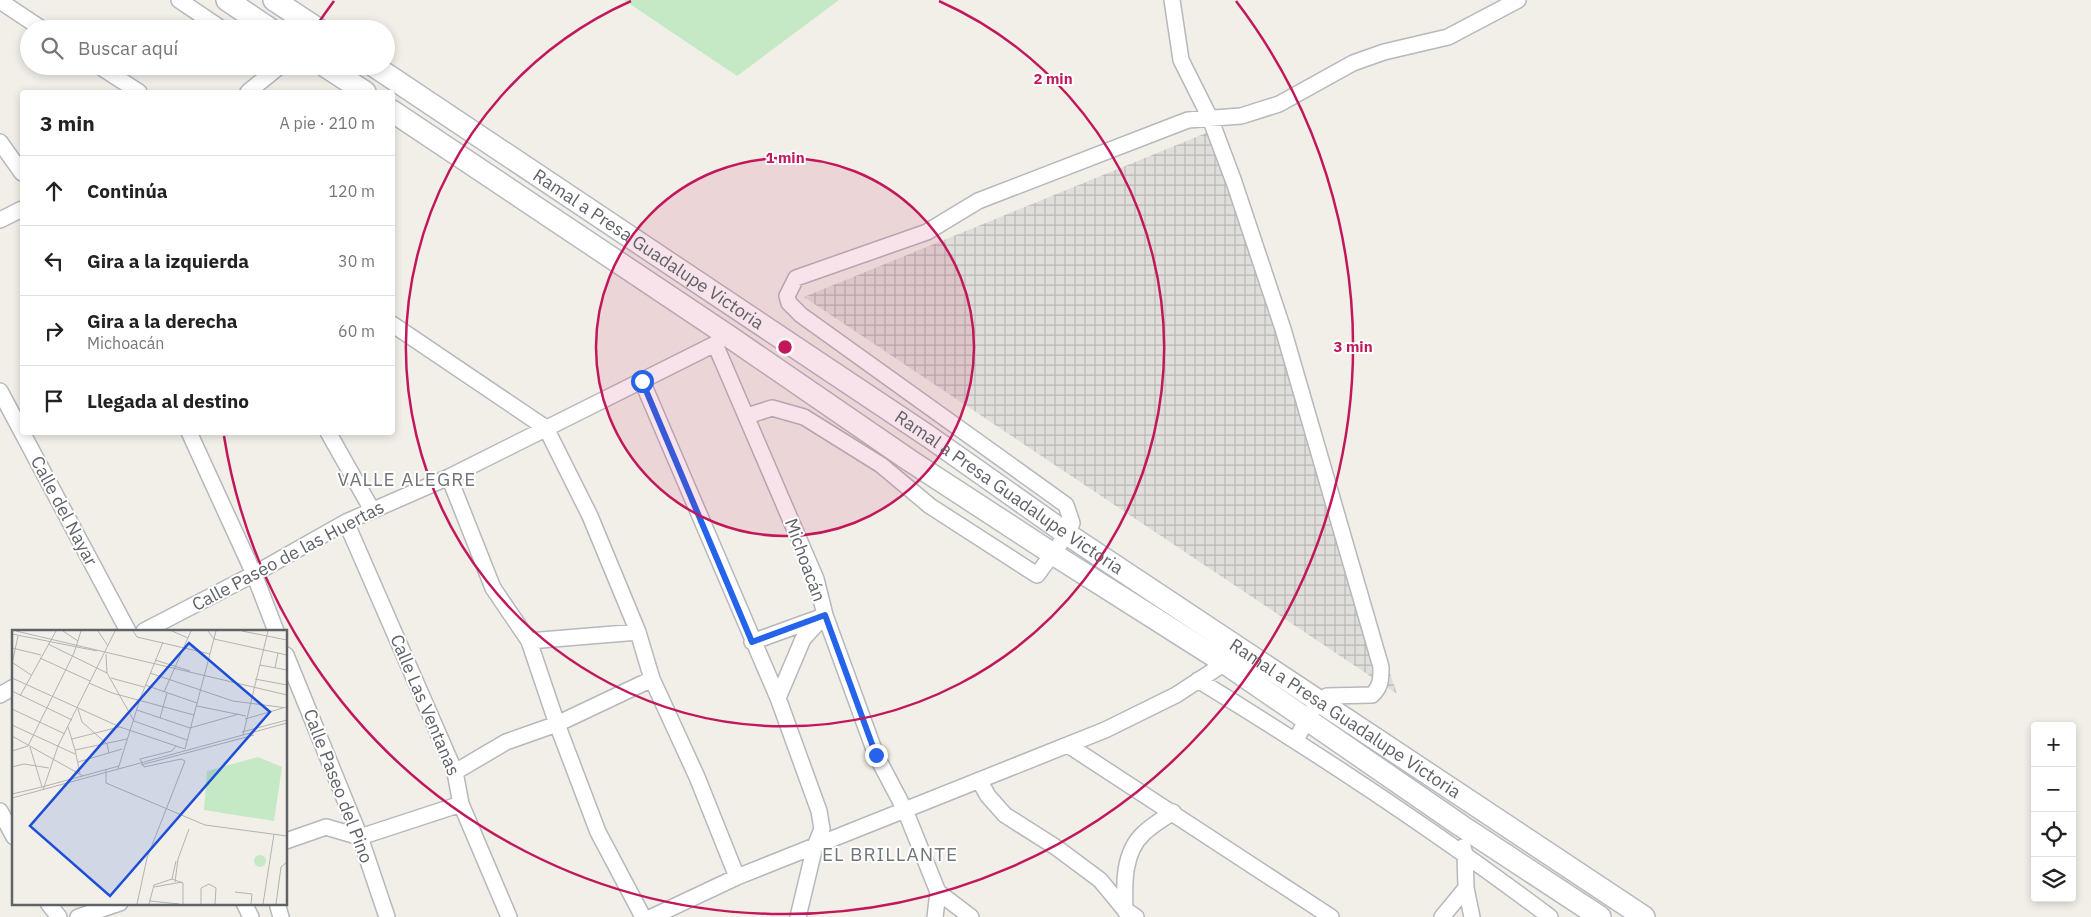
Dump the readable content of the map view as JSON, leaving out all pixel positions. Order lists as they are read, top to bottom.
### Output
{
  "streets": {
    "main road": ["Ramal a Presa Guadalupe Victoria"],
    "street": [
      "Calle del Nayar",
      "Calle Paseo de las Huertas",
      "Michoacán",
      "Calle Las Ventanas",
      "Calle Paseo del Pino"
    ]
  },
  "crossings": [
    ["Ramal a Presa Guadalupe Victoria", "Calle Paseo de las Huertas"],
    ["Ramal a Presa Guadalupe Victoria", "Michoacán"],
    ["Calle Paseo de las Huertas", "Michoacán"],
    ["Calle Paseo de las Huertas", "Calle Las Ventanas"]
  ],
  "districts": ["VALLE ALEGRE", "EL BRILLANTE"],
  "page": {
    "search": "Buscar aquí",
    "heading": ["3 min", "A pie · 210 m"],
    "list": [
      ["Continúa", "120 m"],
      ["Gira a la izquierda", "30 m"],
      ["Gira a la derecha", "Michoacán", "60 m"],
      "Llegada al destino"
    ],
    "map_buttons": ["+", "−"]
  },
  "rings": ["2 min", "1 min", "3 min"]
}
